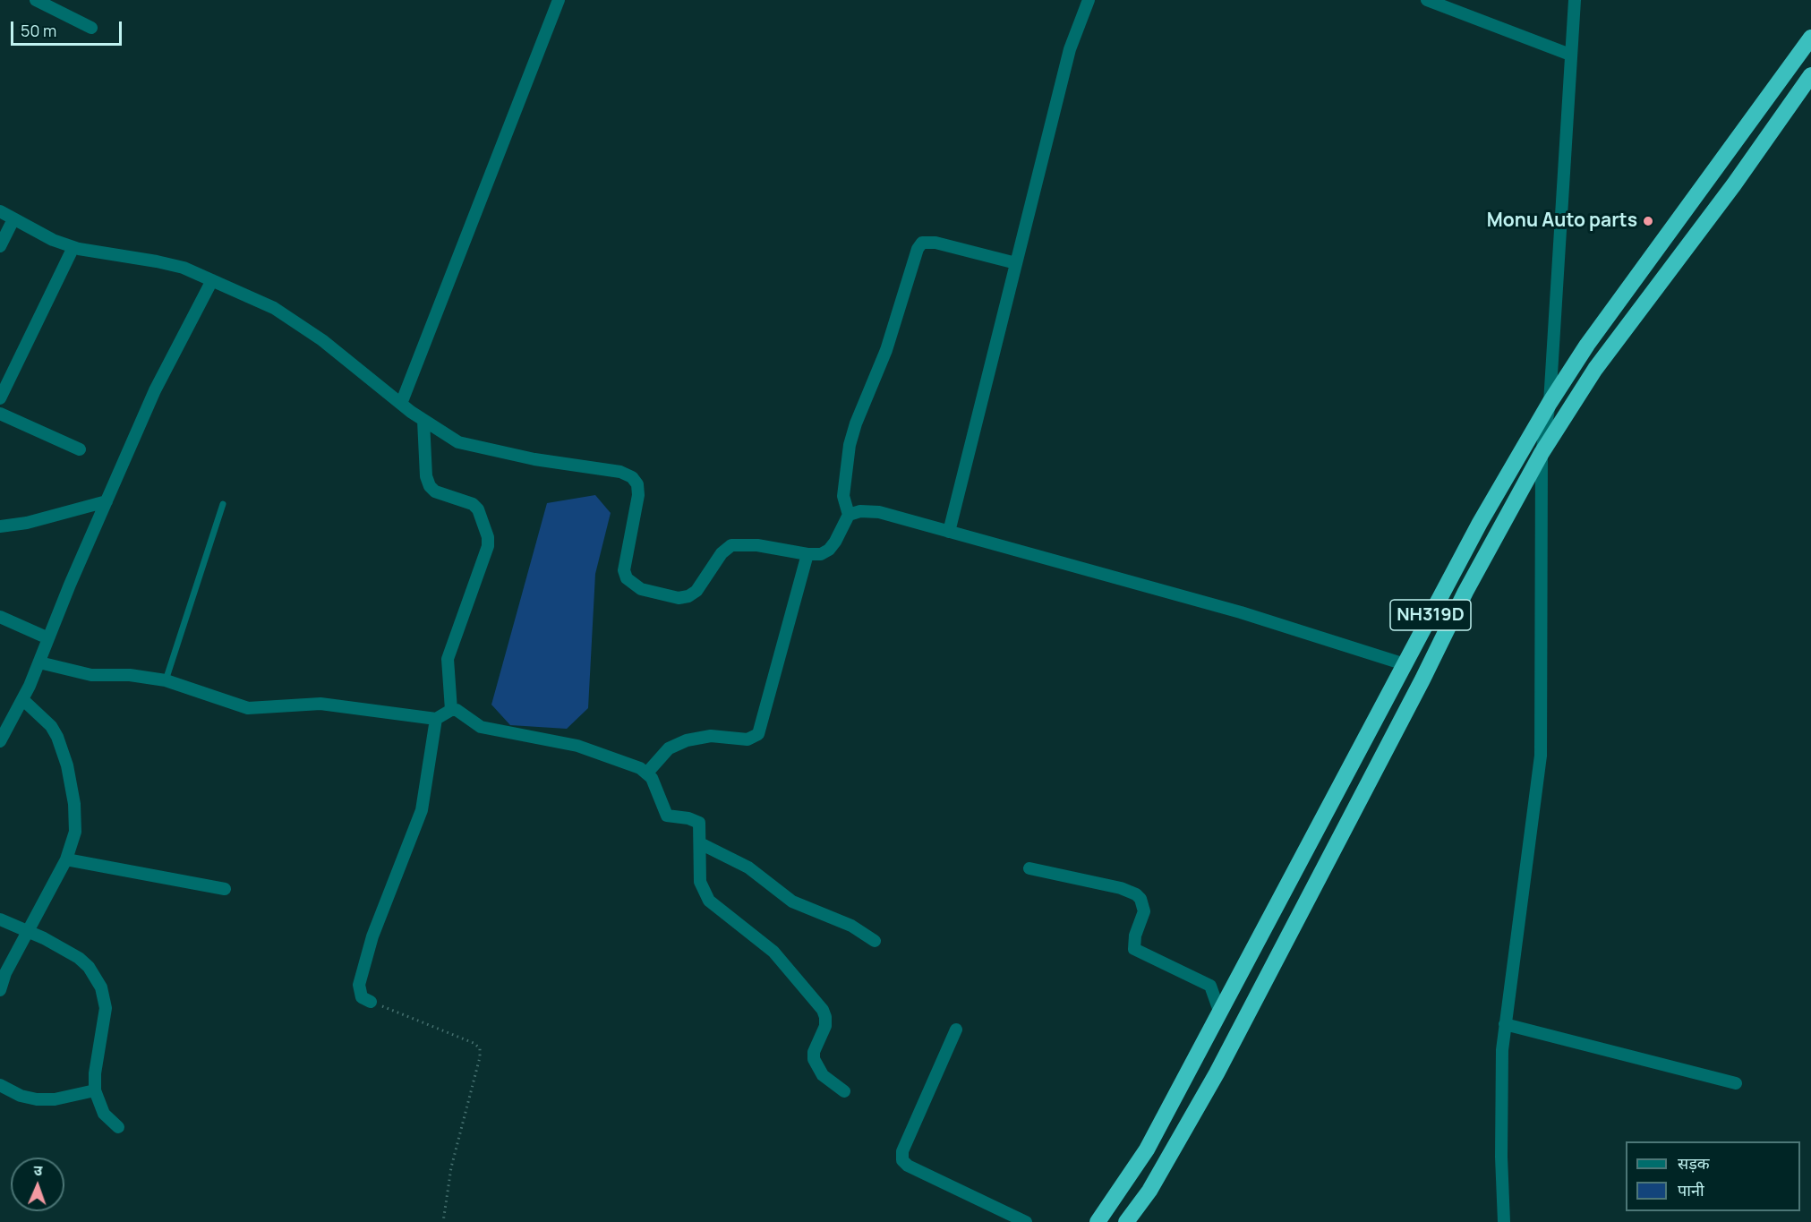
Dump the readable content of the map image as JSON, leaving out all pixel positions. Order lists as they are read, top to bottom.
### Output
{
  "streets": {
    "highway": ["NH319D"]
  },
  "places": ["Monu Auto parts"],
  "legend": ["सड़क", "पानी"],
  "scale_bar": "50 m",
  "north": "top"
}
